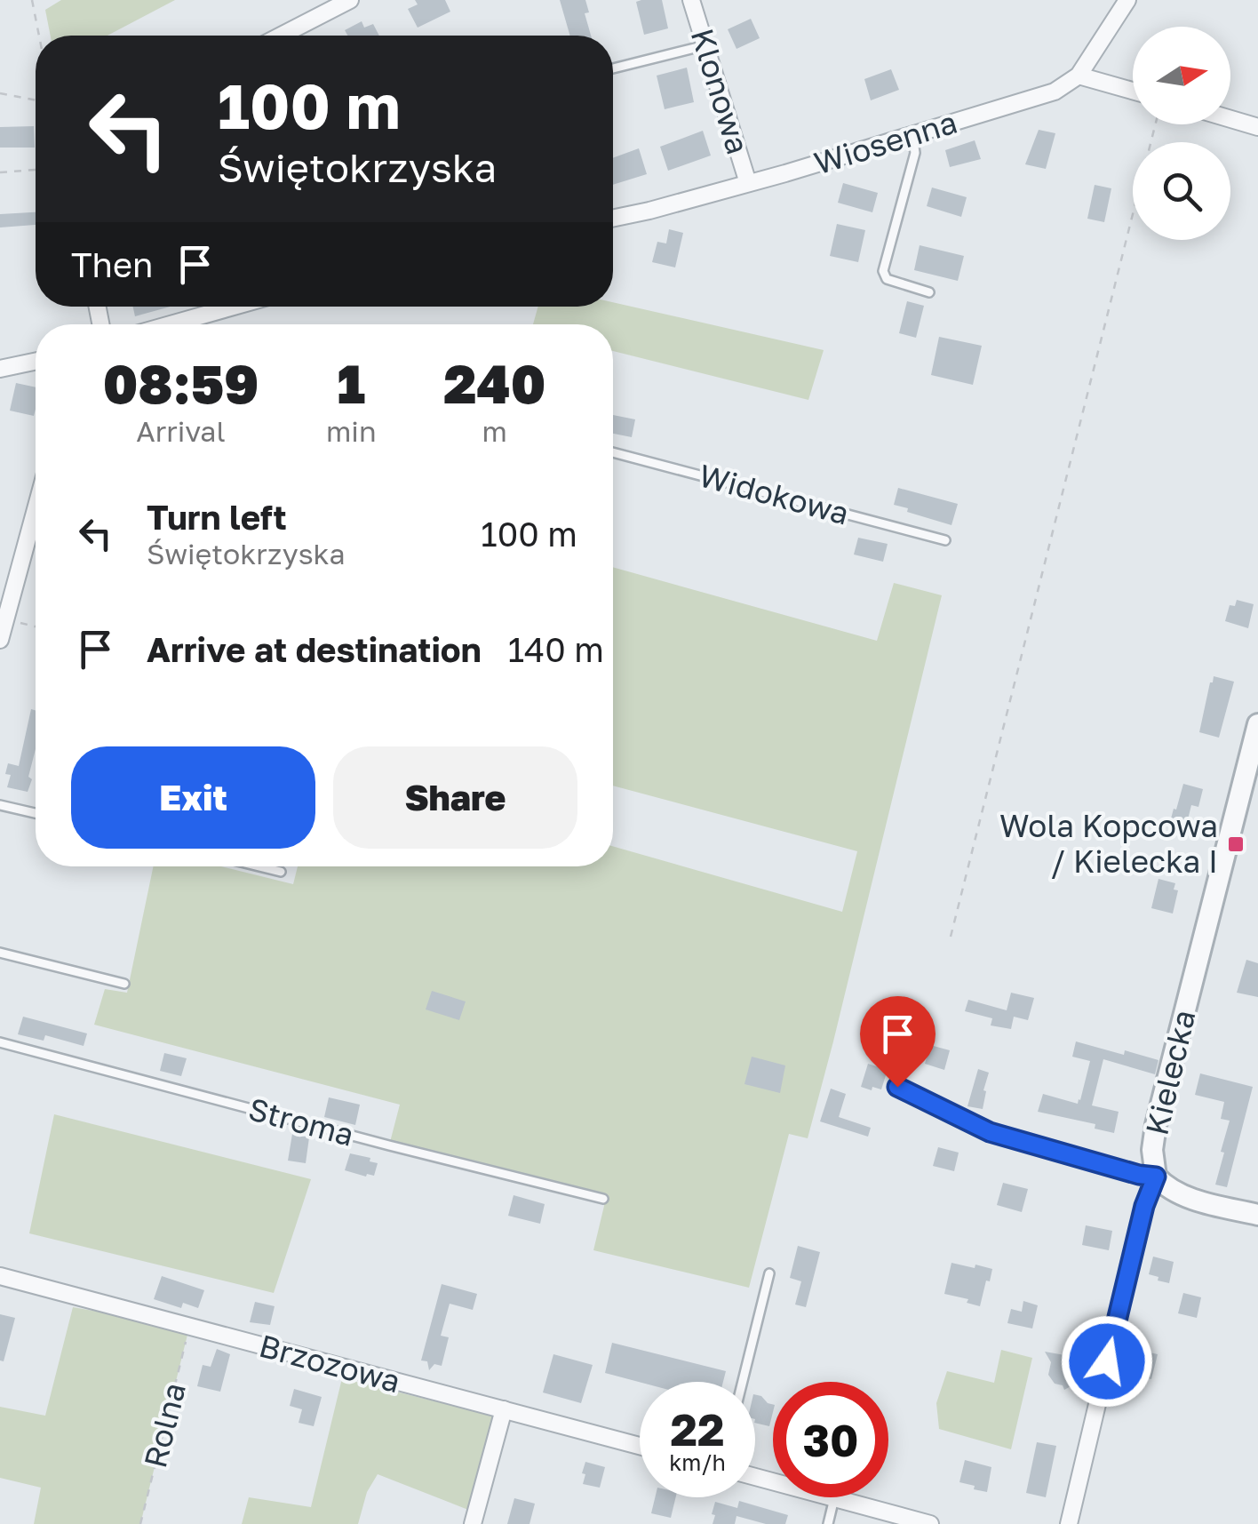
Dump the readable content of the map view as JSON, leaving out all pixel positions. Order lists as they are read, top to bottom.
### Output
{
  "streets": {
    "street": [
      "Klonowa",
      "Wiosenna",
      "Kielecka",
      "Brzozowa"
    ],
    "lane": ["Widokowa", "Stroma"],
    "path": ["Rolna"]
  },
  "crossings": [
    ["Klonowa", "Wiosenna"],
    ["Brzozowa", "Rolna"]
  ],
  "places": {
    "transit": ["Wola Kopcowa / Kielecka I"]
  },
  "north": "right",
  "page": {
    "turn": ["100 m", "Świętokrzyska"],
    "then": "Then",
    "eta": [
      "08:59",
      "Arrival",
      "1",
      "min",
      "240",
      "m"
    ],
    "list": [
      {
        "name": "Turn left",
        "note": "Świętokrzyska",
        "value": "100 m"
      },
      {
        "name": "Arrive at destination",
        "value": "140 m"
      }
    ],
    "buttons": ["Exit", "Share"],
    "speed": "22 km/h",
    "limit": "30"
  }
}
